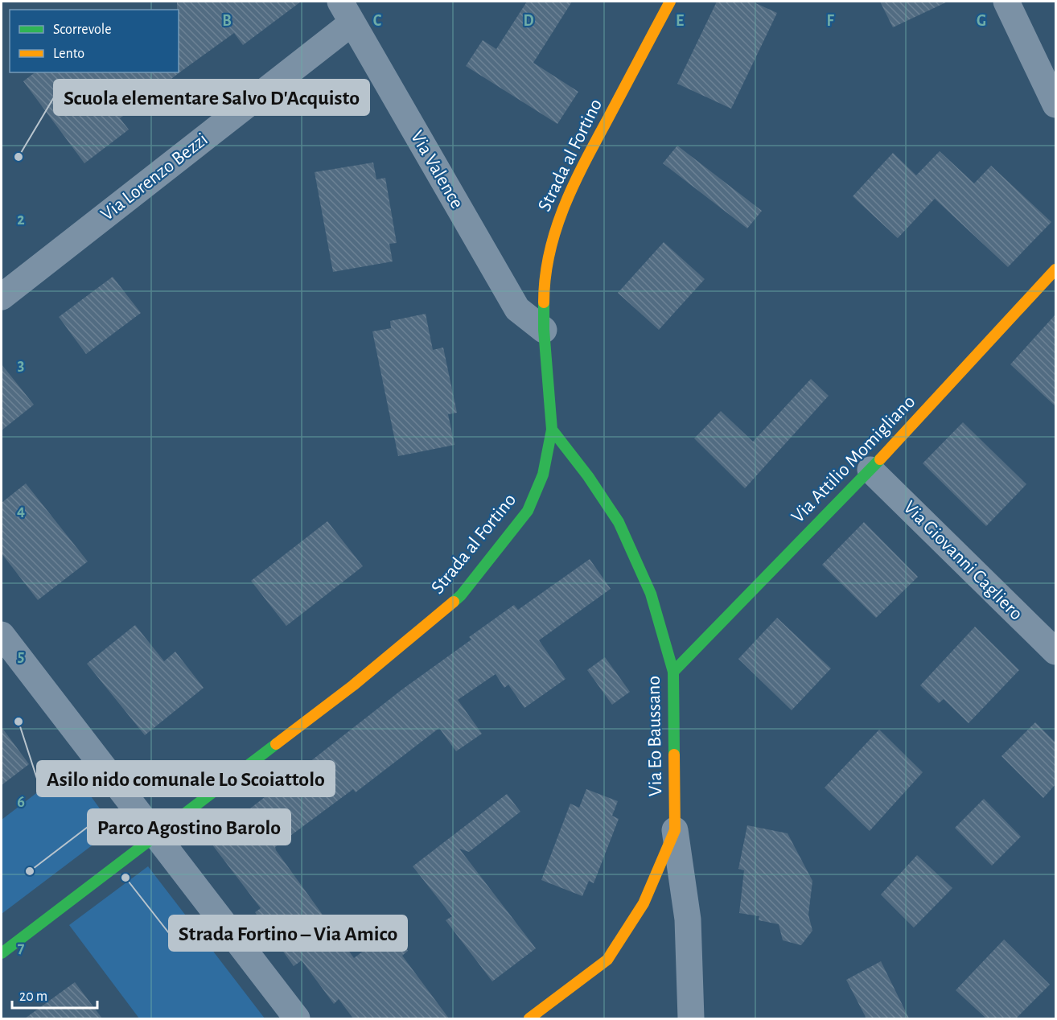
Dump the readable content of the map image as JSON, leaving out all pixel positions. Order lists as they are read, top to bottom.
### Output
{
  "streets": {
    "street": [
      "Strada al Fortino",
      "Via Valence",
      "Via Lorenzo Bezzi",
      "Via Attilio Momigliano",
      "Via Giovanni Cagliero",
      "Via Eo Baussano"
    ]
  },
  "crossings": [
    ["Strada al Fortino", "Via Valence"],
    ["Strada al Fortino", "Via Eo Baussano"],
    ["Via Valence", "Via Lorenzo Bezzi"],
    ["Via Attilio Momigliano", "Via Giovanni Cagliero"],
    ["Via Attilio Momigliano", "Via Eo Baussano"]
  ],
  "places": [
    "Scuola elementare Salvo D'Acquisto",
    "Asilo nido comunale Lo Scoiattolo",
    "Parco Agostino Barolo",
    "Strada Fortino – Via Amico"
  ],
  "legend": ["Scorrevole", "Lento"],
  "scale_bar": "20 m",
  "grid": {
    "columns": [
      "B",
      "C",
      "D",
      "E",
      "F",
      "G"
    ],
    "rows": [
      "2",
      "3",
      "4",
      "5",
      "6",
      "7"
    ]
  }
}
